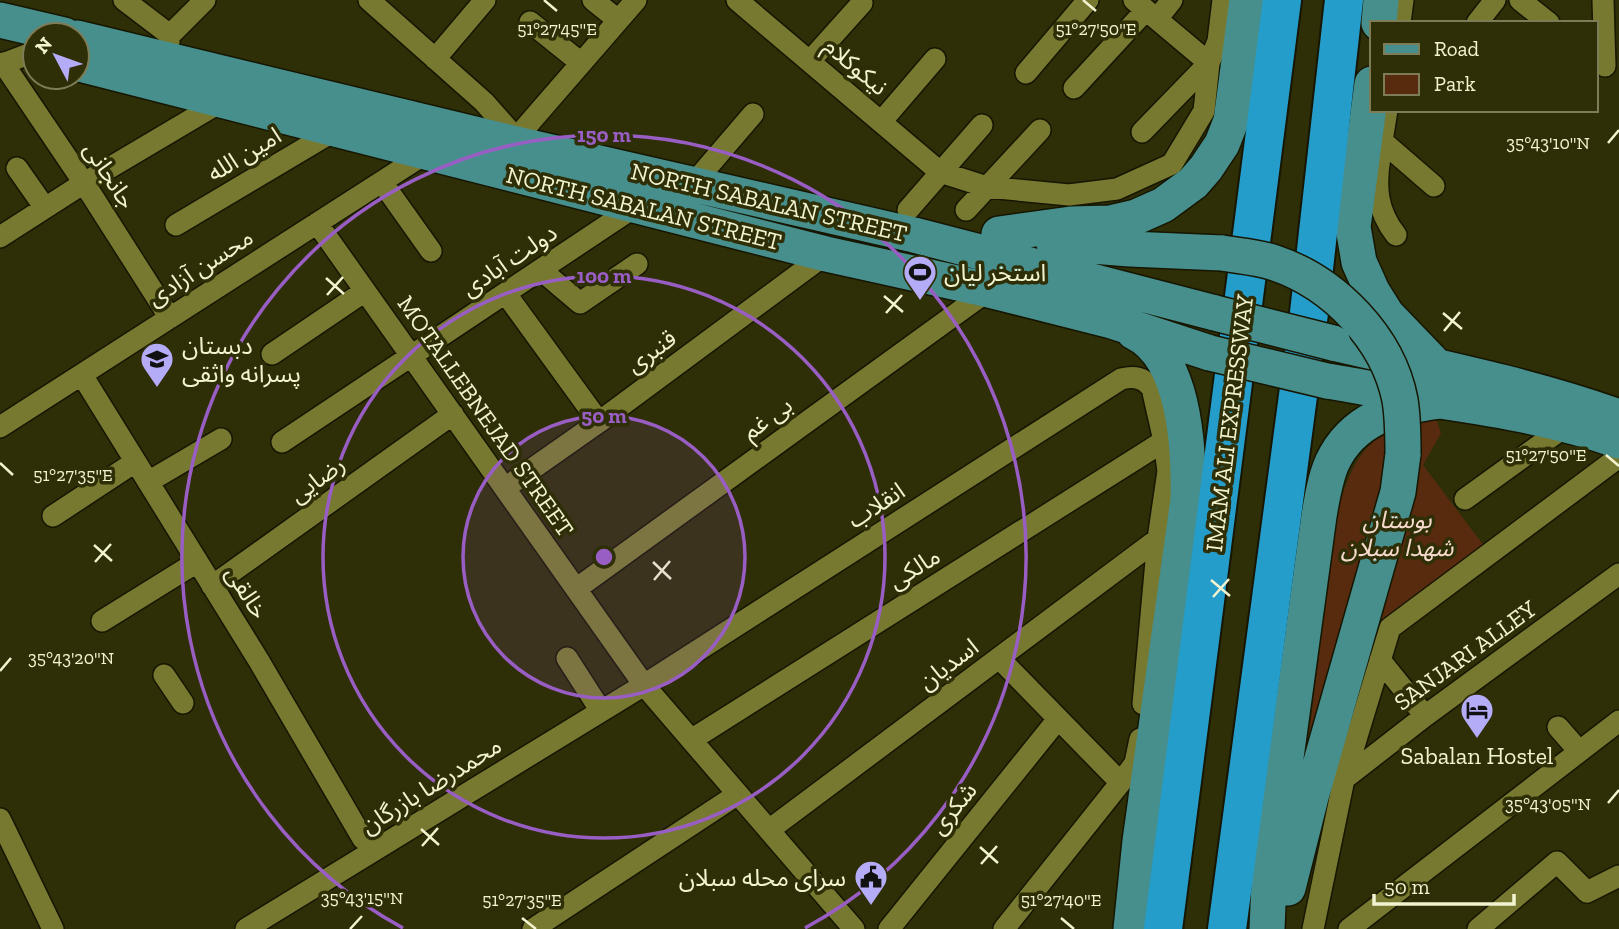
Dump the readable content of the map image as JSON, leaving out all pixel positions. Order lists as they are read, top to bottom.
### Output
{
  "streets": {
    "highway": ["IMAM ALI EXPRESSWAY"],
    "main road": ["NORTH SABALAN STREET"],
    "street": [
      "نیکوکلام",
      "امین الله",
      "جانجانی",
      "دولت آبادی",
      "محسن آزادی",
      "قنبری",
      "MOTALLEBNEJAD STREET",
      "بی غم",
      "رضایی",
      "انقلاب",
      "مالکی",
      "خالقی",
      "SANJARI ALLEY",
      "اسدیان",
      "محمدرضا بازرگان",
      "شکری"
    ]
  },
  "crossings": [
    ["امین الله", "NORTH SABALAN STREET"],
    ["جانجانی", "محسن آزادی"],
    ["NORTH SABALAN STREET", "دولت آبادی"],
    ["NORTH SABALAN STREET", "محسن آزادی"],
    ["NORTH SABALAN STREET", "قنبری"],
    ["NORTH SABALAN STREET", "بی غم"],
    ["دولت آبادی", "MOTALLEBNEJAD STREET"],
    ["محسن آزادی", "MOTALLEBNEJAD STREET"],
    ["محسن آزادی", "خالقی"],
    ["قنبری", "MOTALLEBNEJAD STREET"],
    ["MOTALLEBNEJAD STREET", "بی غم"],
    ["MOTALLEBNEJAD STREET", "رضایی"],
    ["MOTALLEBNEJAD STREET", "انقلاب"],
    ["MOTALLEBNEJAD STREET", "مالکی"],
    ["MOTALLEBNEJAD STREET", "اسدیان"],
    ["MOTALLEBNEJAD STREET", "محمدرضا بازرگان"],
    ["رضایی", "خالقی"],
    ["انقلاب", "مالکی"],
    ["انقلاب", "محمدرضا بازرگان"]
  ],
  "parks": ["بوستان شهدا سبلان"],
  "places": {
    "sports": ["استخر لیان"],
    "school or university": ["دبستان پسرانه واثقی"],
    "hotel": ["Sabalan Hostel"],
    "public building": ["سرای محله سبلان"]
  },
  "legend": ["Road", "Park"],
  "scale_bar": "50 m",
  "north": "top left",
  "coordinates": [
    "51°27'50\"E",
    "51°27'45\"E",
    "35°43'10\"N",
    "51°27'35\"E",
    "35°43'20\"N",
    "35°43'05\"N",
    "35°43'15\"N",
    "51°27'40\"E"
  ],
  "rings": ["150 m", "100 m", "50 m"]
}
